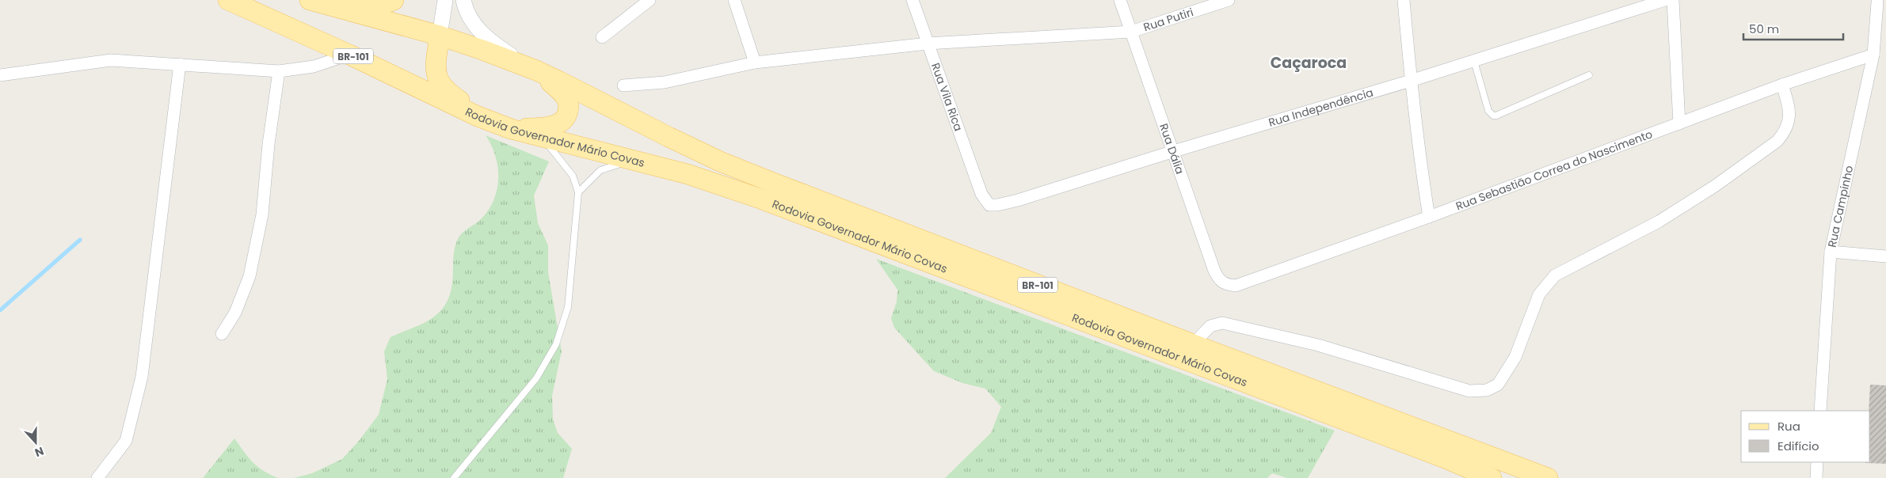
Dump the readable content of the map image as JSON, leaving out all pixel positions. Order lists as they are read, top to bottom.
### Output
{
  "streets": {
    "main road": ["BR-101", "Rodovia Governador Mário Covas"],
    "street": [
      "Rua Putiri",
      "Rua Vila Rica",
      "Rua Independência",
      "Rua Dália",
      "Rua Sebastião Correa do Nascimento",
      "Rua Campinho"
    ]
  },
  "crossings": [
    ["Rua Putiri", "Rua Vila Rica"],
    ["Rua Putiri", "Rua Dália"],
    ["Rua Vila Rica", "Rua Independência"],
    ["Rua Independência", "Rua Dália"],
    ["Rua Dália", "Rua Sebastião Correa do Nascimento"],
    ["Rua Sebastião Correa do Nascimento", "Rua Campinho"]
  ],
  "districts": ["Caçaroca"],
  "legend": ["Rua", "Edifício"],
  "scale_bar": "50 m",
  "north": "bottom"
}
